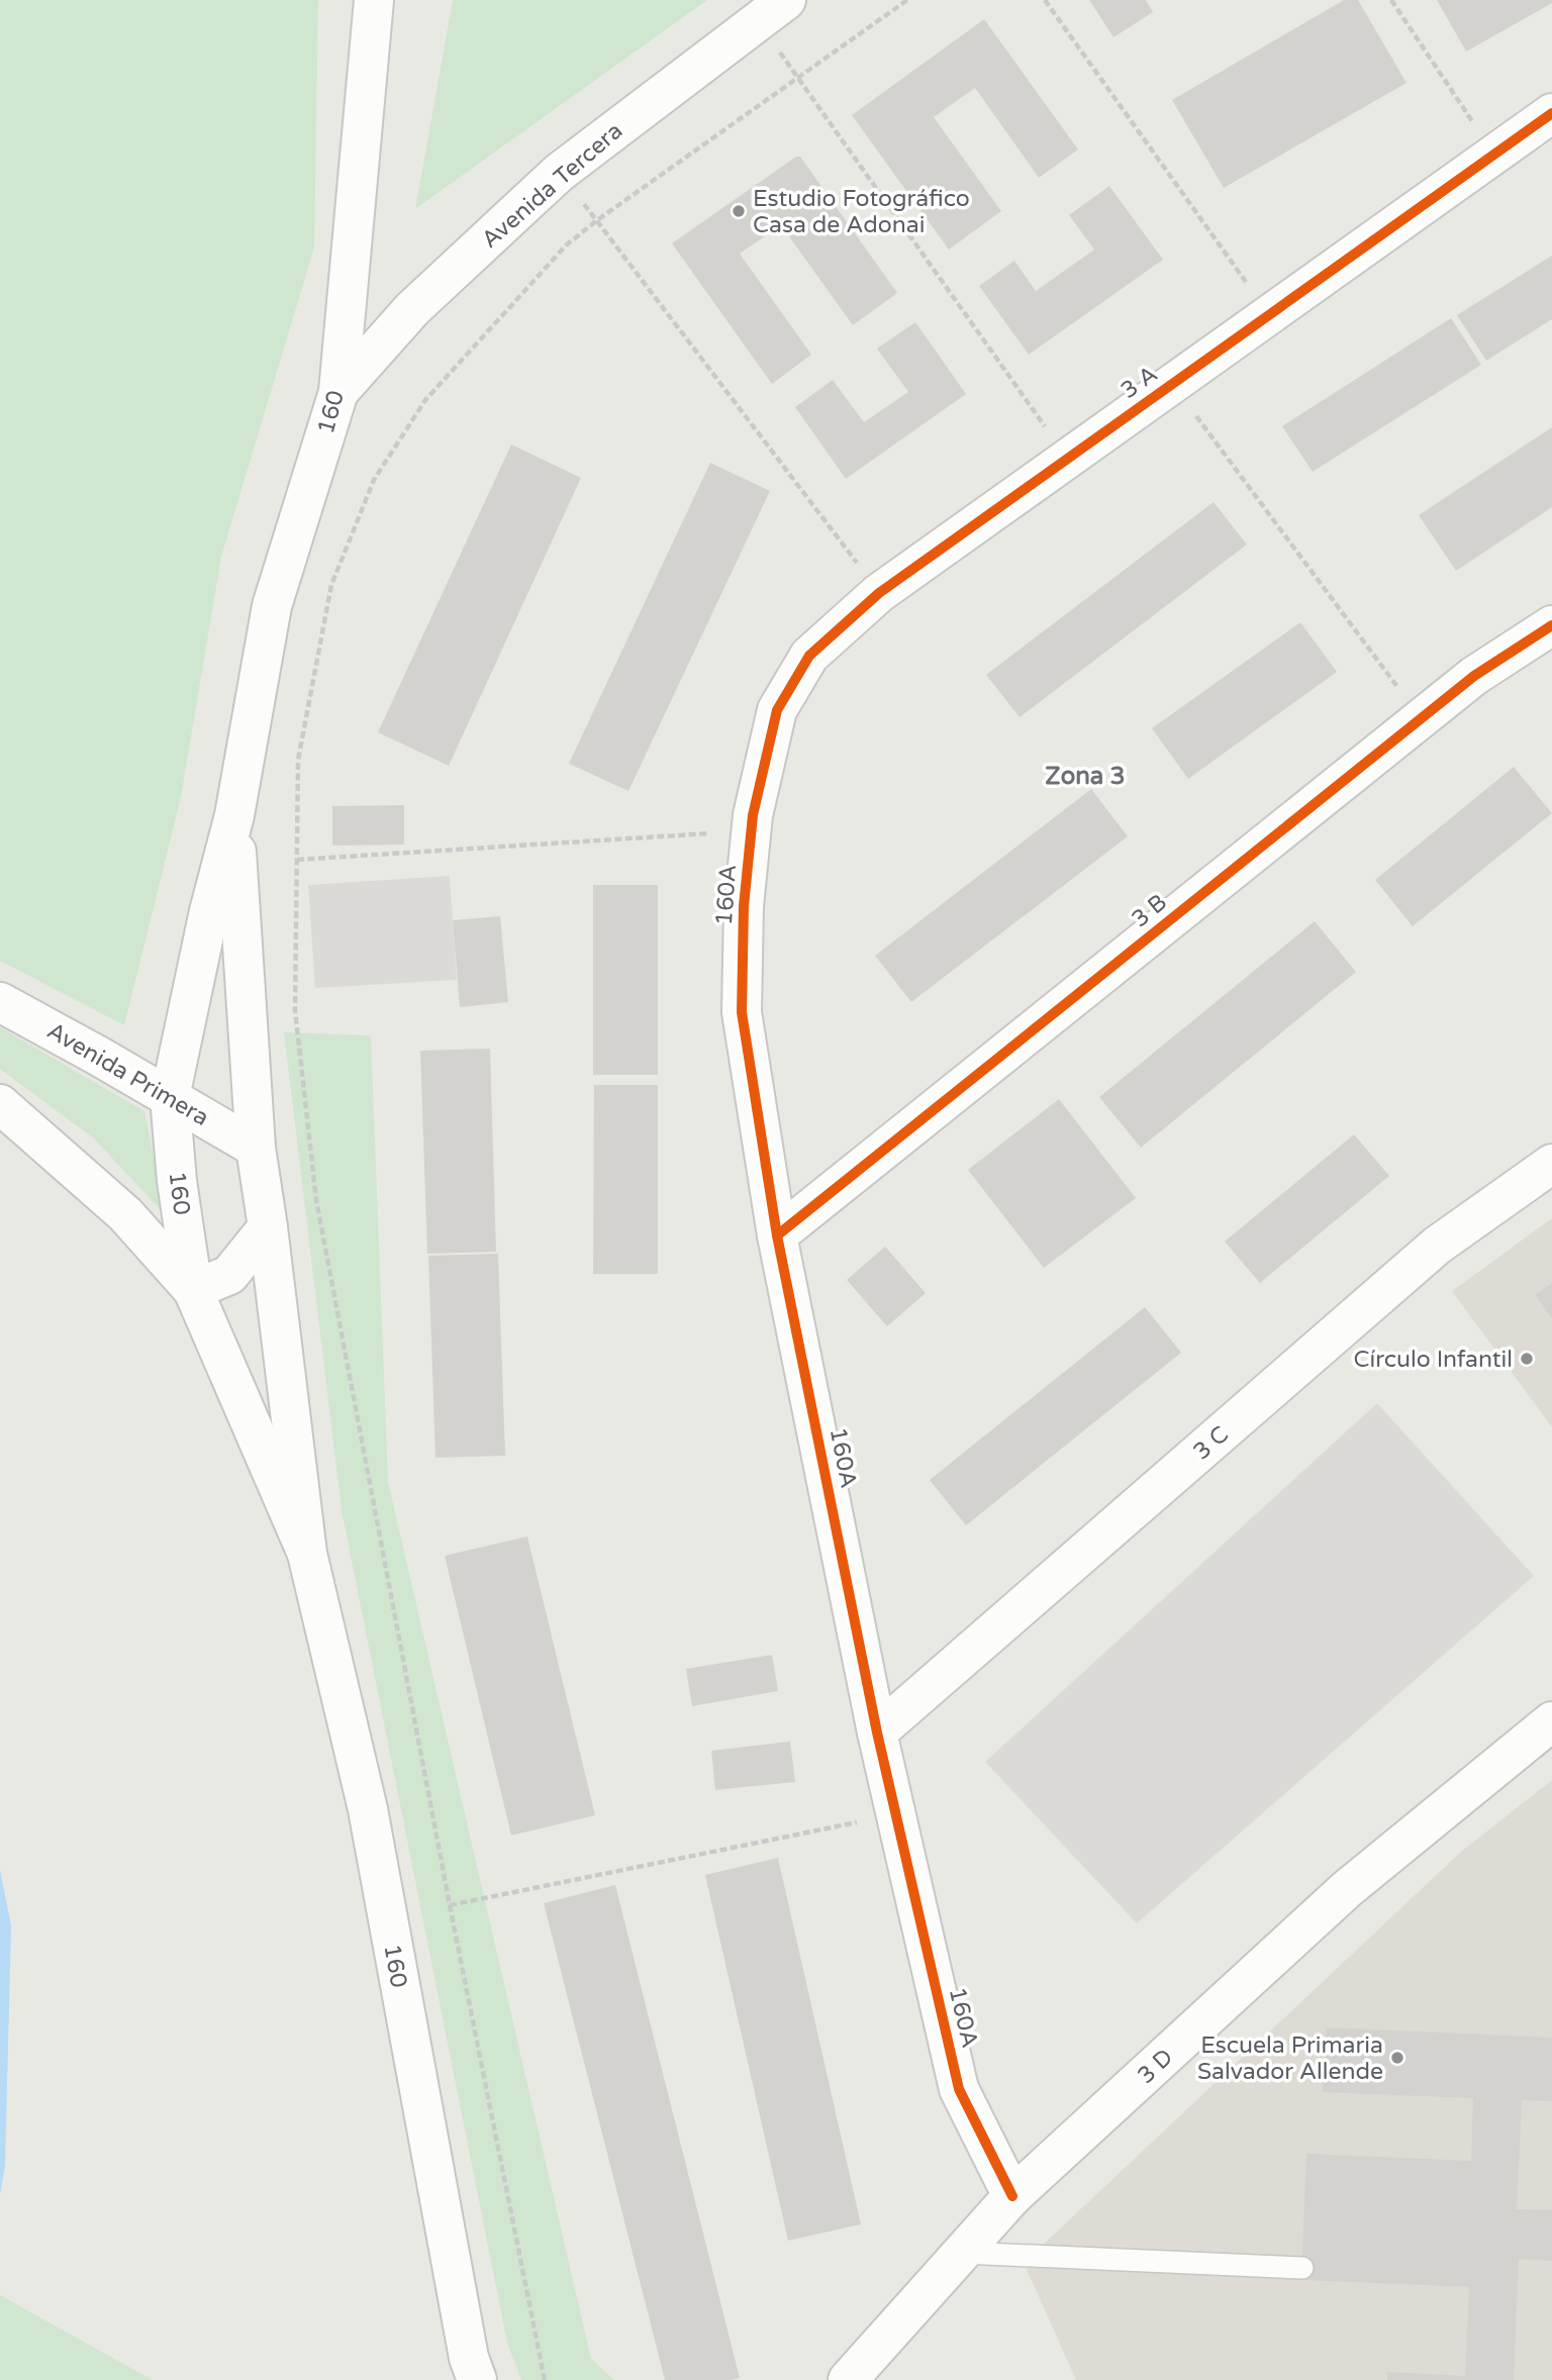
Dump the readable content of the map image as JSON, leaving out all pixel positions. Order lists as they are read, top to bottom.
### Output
{
  "streets": {
    "street": [
      "Avenida Tercera",
      "3 A",
      "160",
      "160A",
      "3 B",
      "Avenida Primera",
      "3 C",
      "3 D"
    ]
  },
  "crossings": [
    ["Avenida Tercera", "160"],
    ["3 A", "160A"],
    ["160", "Avenida Primera"],
    ["160A", "3 B"],
    ["160A", "3 C"],
    ["160A", "3 D"]
  ],
  "districts": ["Zona 3"],
  "places": ["Estudio Fotográfico Casa de Adonai", "Círculo Infantil", "Escuela Primaria Salvador Allende"]
}
